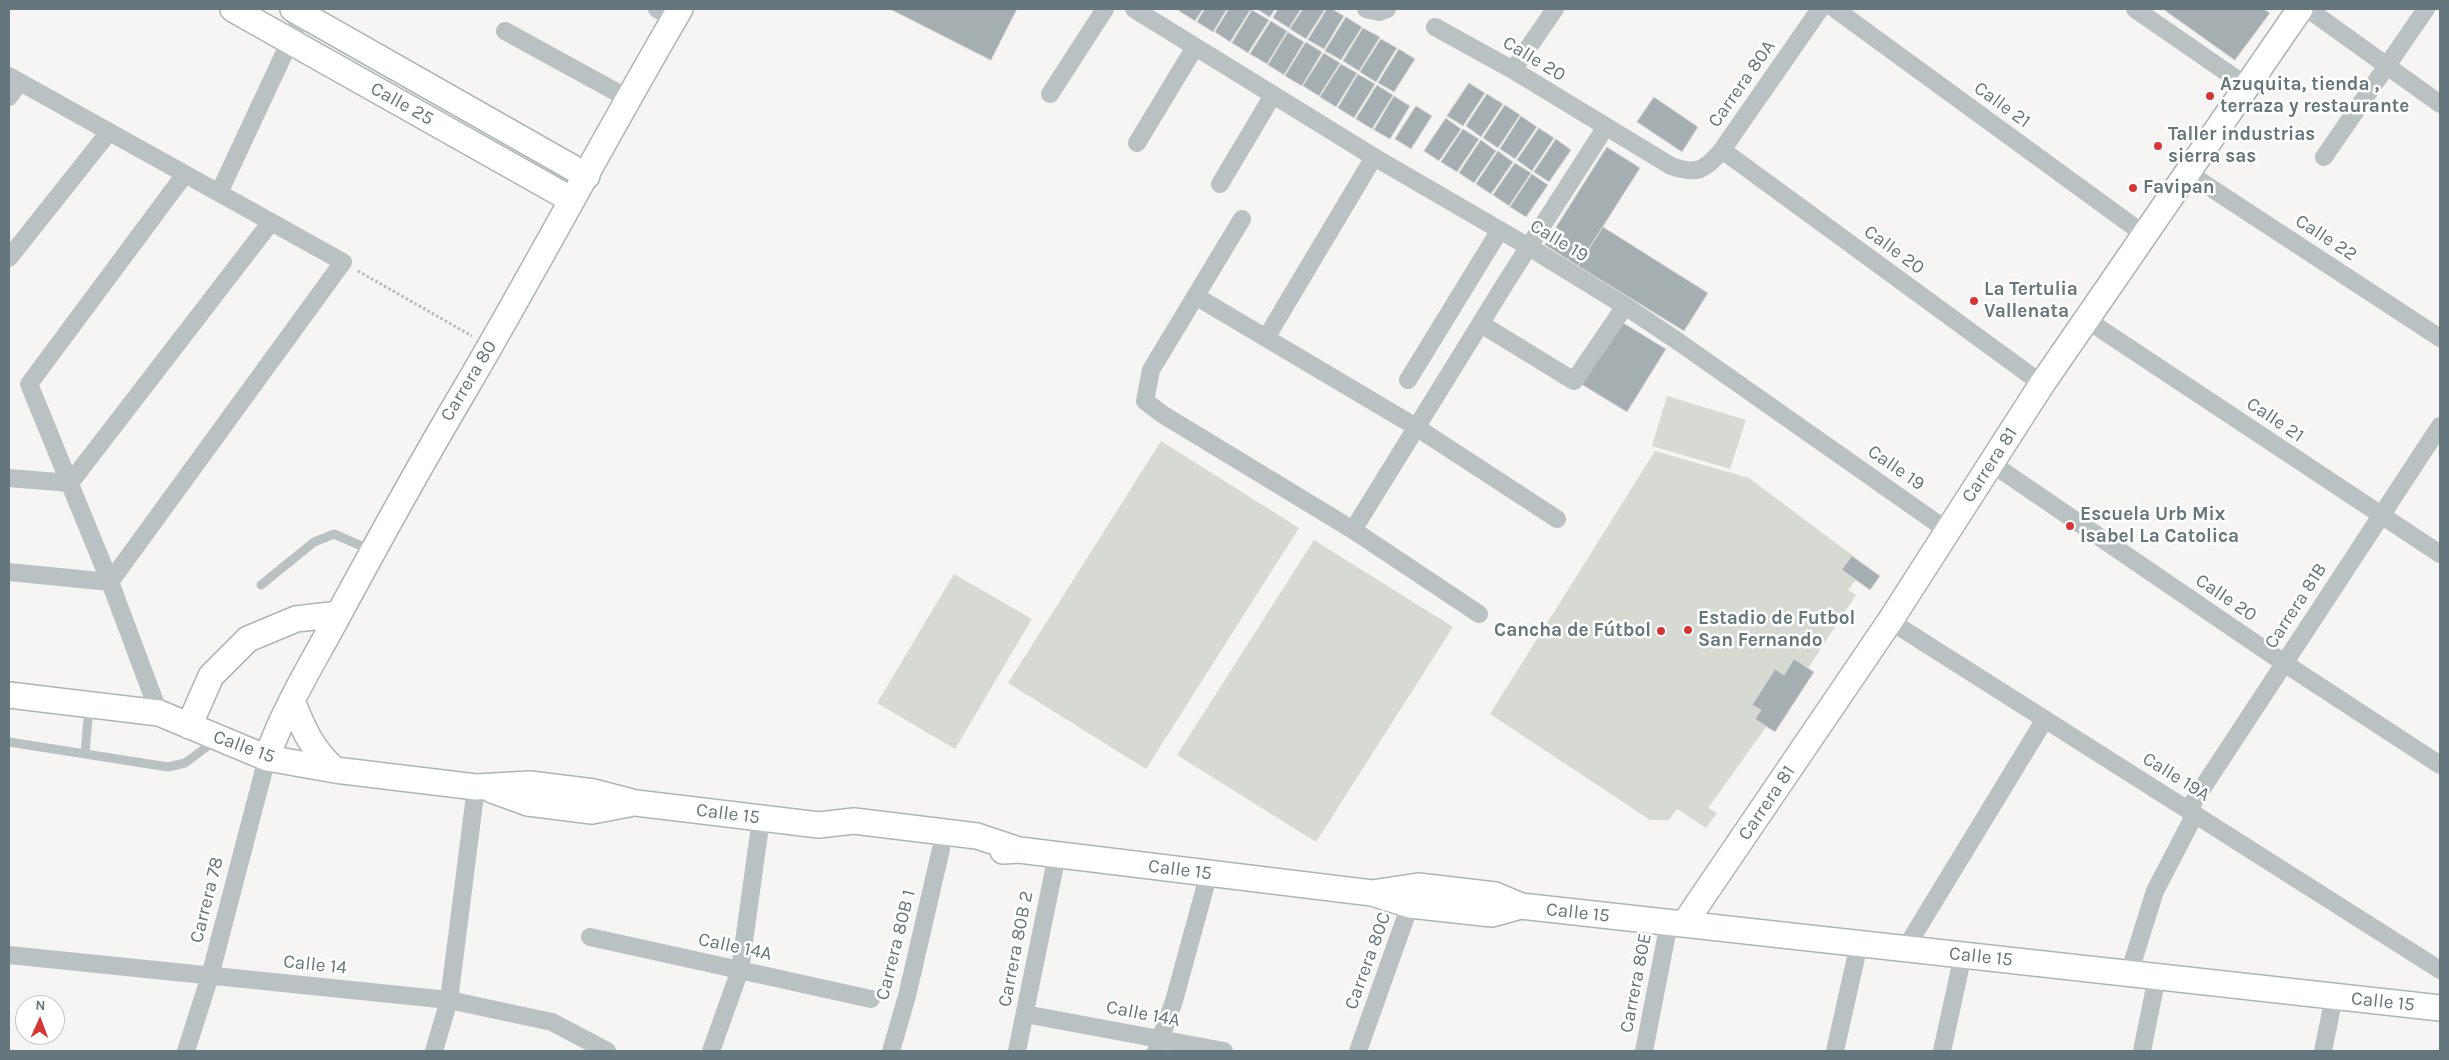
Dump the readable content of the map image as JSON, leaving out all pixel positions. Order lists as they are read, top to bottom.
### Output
{
  "streets": {
    "street": [
      "Calle 20",
      "Carrera 80A",
      "Calle 25",
      "Calle 21",
      "Calle 22",
      "Calle 19",
      "Carrera 80",
      "Carrera 81",
      "Carrera 81B",
      "Calle 15",
      "Calle 19A",
      "Carrera 78",
      "Carrera 80B 1",
      "Calle 14A",
      "Carrera 80B 2",
      "Carrera 80C",
      "Calle 14",
      "Carrera 80E"
    ]
  },
  "crossings": [
    ["Calle 20", "Carrera 80A"],
    ["Calle 20", "Carrera 81"],
    ["Calle 20", "Carrera 81B"],
    ["Calle 25", "Carrera 80"],
    ["Calle 21", "Carrera 81"],
    ["Calle 21", "Carrera 81B"],
    ["Calle 22", "Carrera 81"],
    ["Calle 19", "Carrera 81"],
    ["Carrera 80", "Calle 15"],
    ["Carrera 80", "Carrera 78"],
    ["Carrera 81", "Calle 15"],
    ["Carrera 81", "Calle 19A"],
    ["Carrera 81", "Carrera 80E"],
    ["Carrera 81B", "Calle 15"],
    ["Carrera 81B", "Calle 19A"],
    ["Calle 15", "Carrera 78"],
    ["Calle 15", "Carrera 80B 1"],
    ["Calle 15", "Carrera 80B 2"],
    ["Calle 15", "Carrera 80C"],
    ["Calle 15", "Carrera 80E"],
    ["Carrera 78", "Calle 14"],
    ["Calle 14A", "Carrera 80B 2"]
  ],
  "places": [
    "Azuquita, tienda , terraza y restaurante",
    "Taller industrias sierra sas",
    "Favipan",
    "La Tertulia Vallenata",
    "Escuela Urb Mix Isabel La Catolica",
    "Estadio de Futbol San Fernando",
    "Cancha de Fútbol"
  ],
  "north": "top"
}
